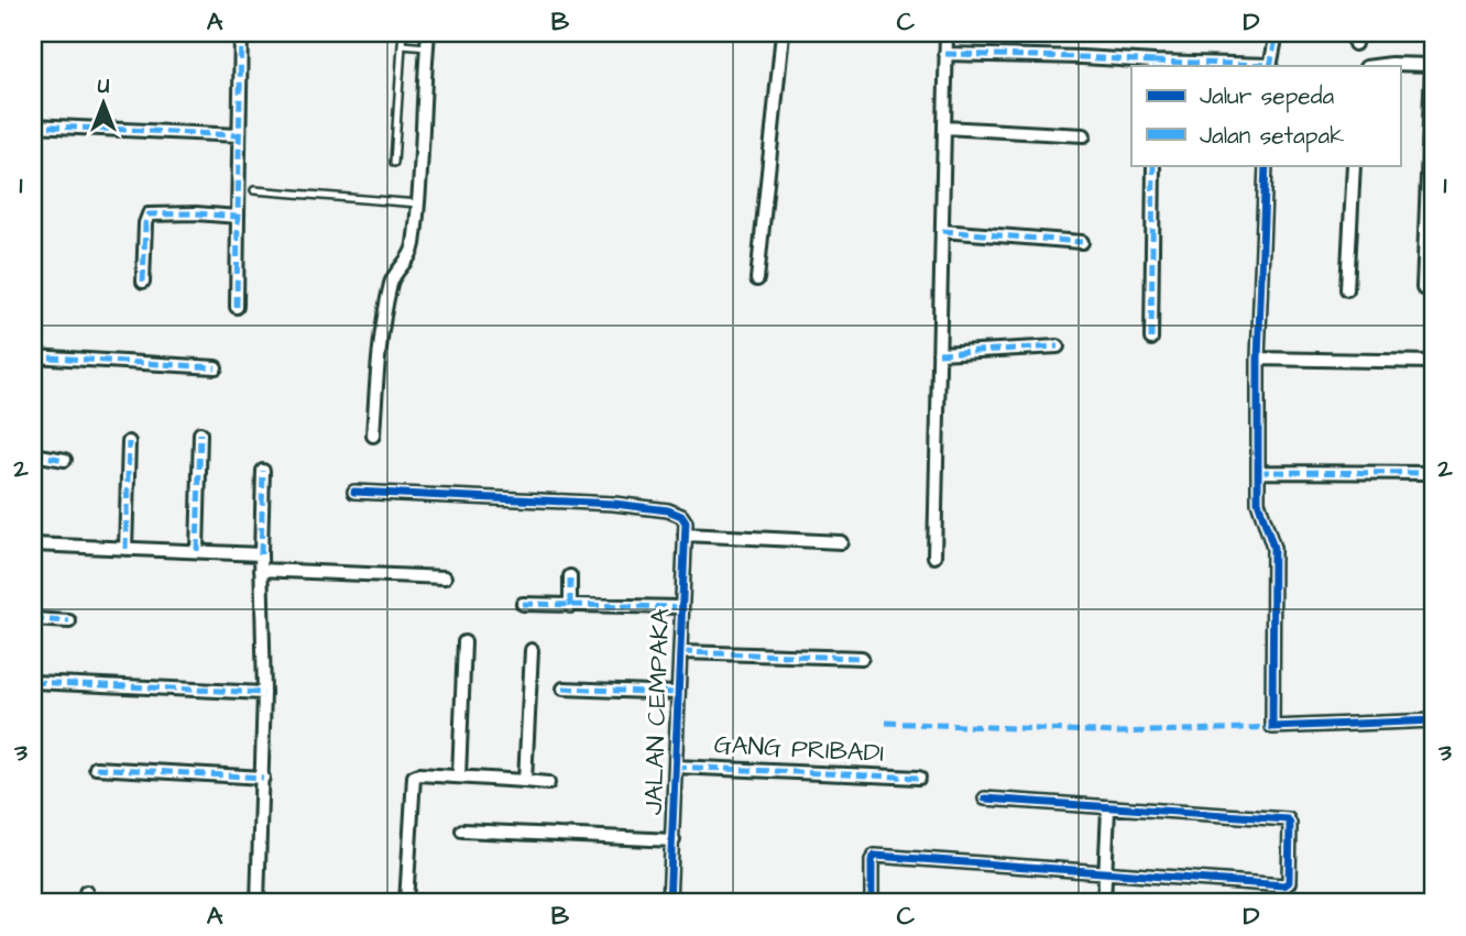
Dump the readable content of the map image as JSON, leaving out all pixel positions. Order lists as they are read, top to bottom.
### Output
{
  "streets": {
    "street": ["JALAN CEMPAKA", "GANG PRIBADI"]
  },
  "crossings": [
    ["JALAN CEMPAKA", "GANG PRIBADI"]
  ],
  "legend": ["Jalur sepeda", "Jalan setapak"],
  "north": "top",
  "grid": {
    "columns": [
      "A",
      "B",
      "C",
      "D"
    ],
    "rows": ["1", "2", "3"]
  }
}
